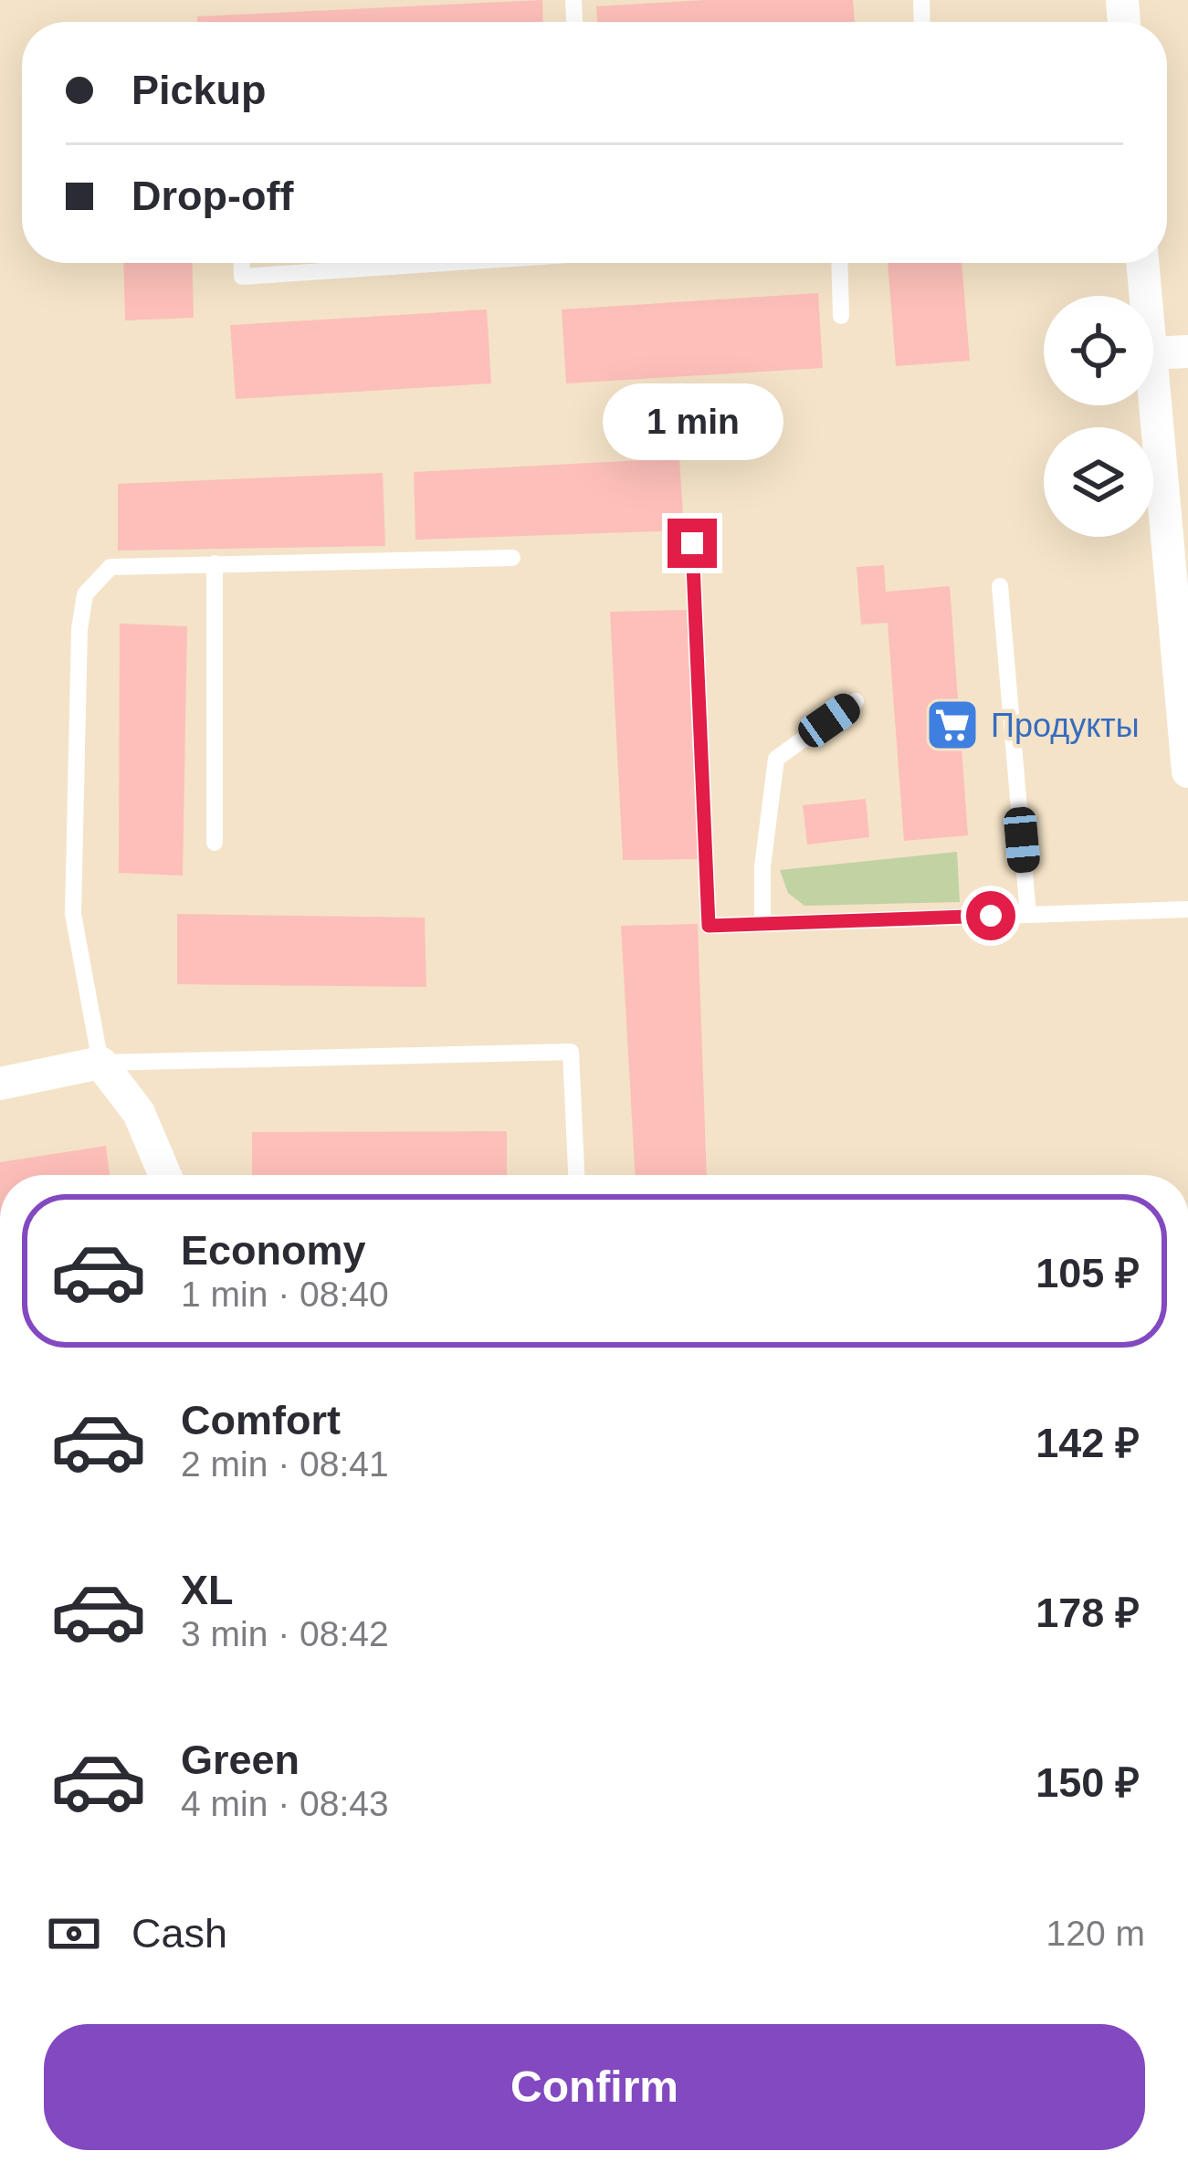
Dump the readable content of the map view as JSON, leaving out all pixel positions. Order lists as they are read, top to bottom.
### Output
{
  "places": {
    "supermarket": ["Продукты"]
  },
  "page": {
    "banner": ["Pickup", "Drop-off"],
    "bubble": "1 min",
    "list": [
      {
        "name": "Economy",
        "note": "1 min · 08:40",
        "value": "105 ₽"
      },
      {
        "name": "Comfort",
        "note": "2 min · 08:41",
        "value": "142 ₽"
      },
      {
        "name": "XL",
        "note": "3 min · 08:42",
        "value": "178 ₽"
      },
      {
        "name": "Green",
        "note": "4 min · 08:43",
        "value": "150 ₽"
      }
    ],
    "pay": ["Cash", "120 m"],
    "buttons": "Confirm"
  }
}
